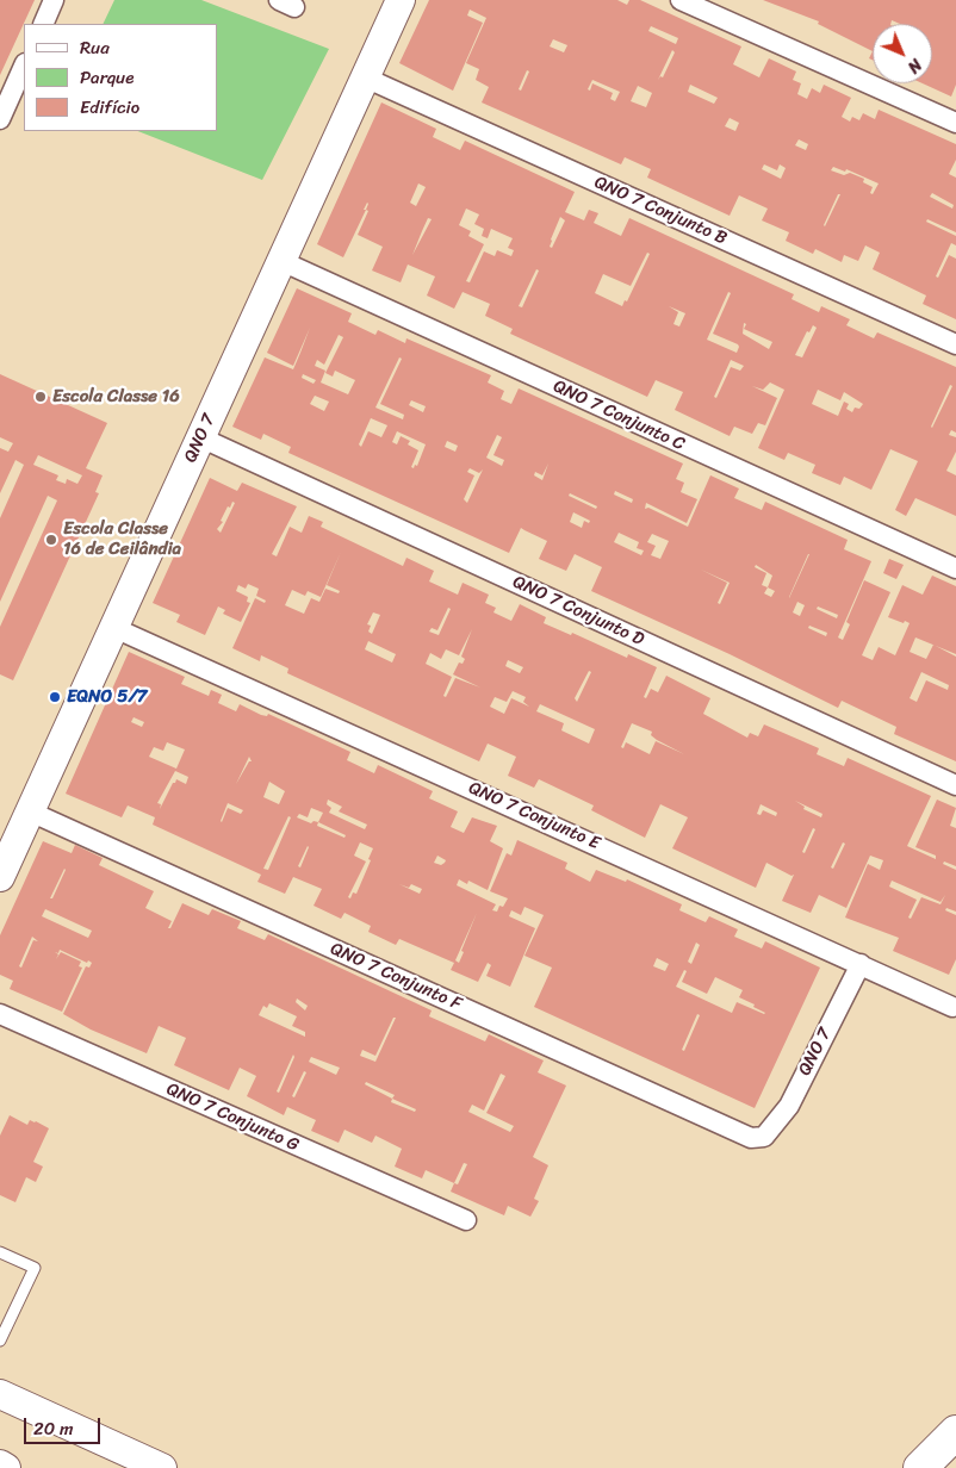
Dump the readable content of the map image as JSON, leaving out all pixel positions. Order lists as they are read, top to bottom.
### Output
{
  "streets": {
    "main road": ["QNO 7"],
    "street": [
      "QNO 7 Conjunto B",
      "QNO 7 Conjunto C",
      "QNO 7 Conjunto D",
      "QNO 7 Conjunto E",
      "QNO 7 Conjunto F",
      "QNO 7 Conjunto G"
    ]
  },
  "crossings": [
    ["QNO 7 Conjunto B", "QNO 7"],
    ["QNO 7 Conjunto C", "QNO 7"],
    ["QNO 7", "QNO 7 Conjunto D"],
    ["QNO 7", "QNO 7 Conjunto E"],
    ["QNO 7", "QNO 7 Conjunto F"]
  ],
  "places": ["Escola Classe 16", "Escola Classe 16 de Ceilândia", "EQNO 5/7"],
  "legend": ["Rua", "Parque", "Edifício"],
  "scale_bar": "20 m",
  "north": "bottom right"
}
